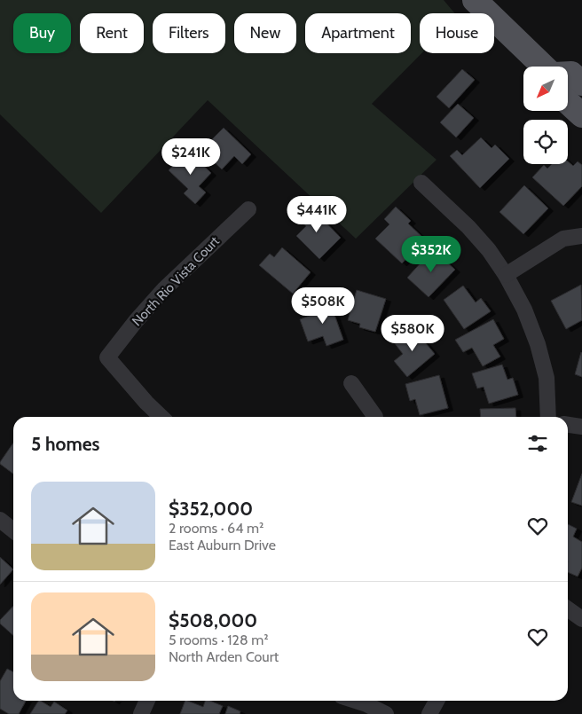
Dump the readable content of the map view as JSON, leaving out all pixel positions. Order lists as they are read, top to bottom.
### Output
{
  "streets": {
    "street": ["North Rio Vista Court"]
  },
  "north": "bottom left",
  "page": {
    "chip": [
      "Buy",
      "Rent",
      "Filters",
      "New",
      "Apartment",
      "House"
    ],
    "price": [
      "$241K",
      "$441K",
      "$352K",
      "$508K",
      "$580K"
    ],
    "heading": "5 homes",
    "list": [
      {
        "name": "$352,000",
        "note": "2 rooms · 64 m² · East Auburn Drive"
      },
      {
        "name": "$508,000",
        "note": "5 rooms · 128 m² · North Arden Court"
      }
    ]
  }
}
